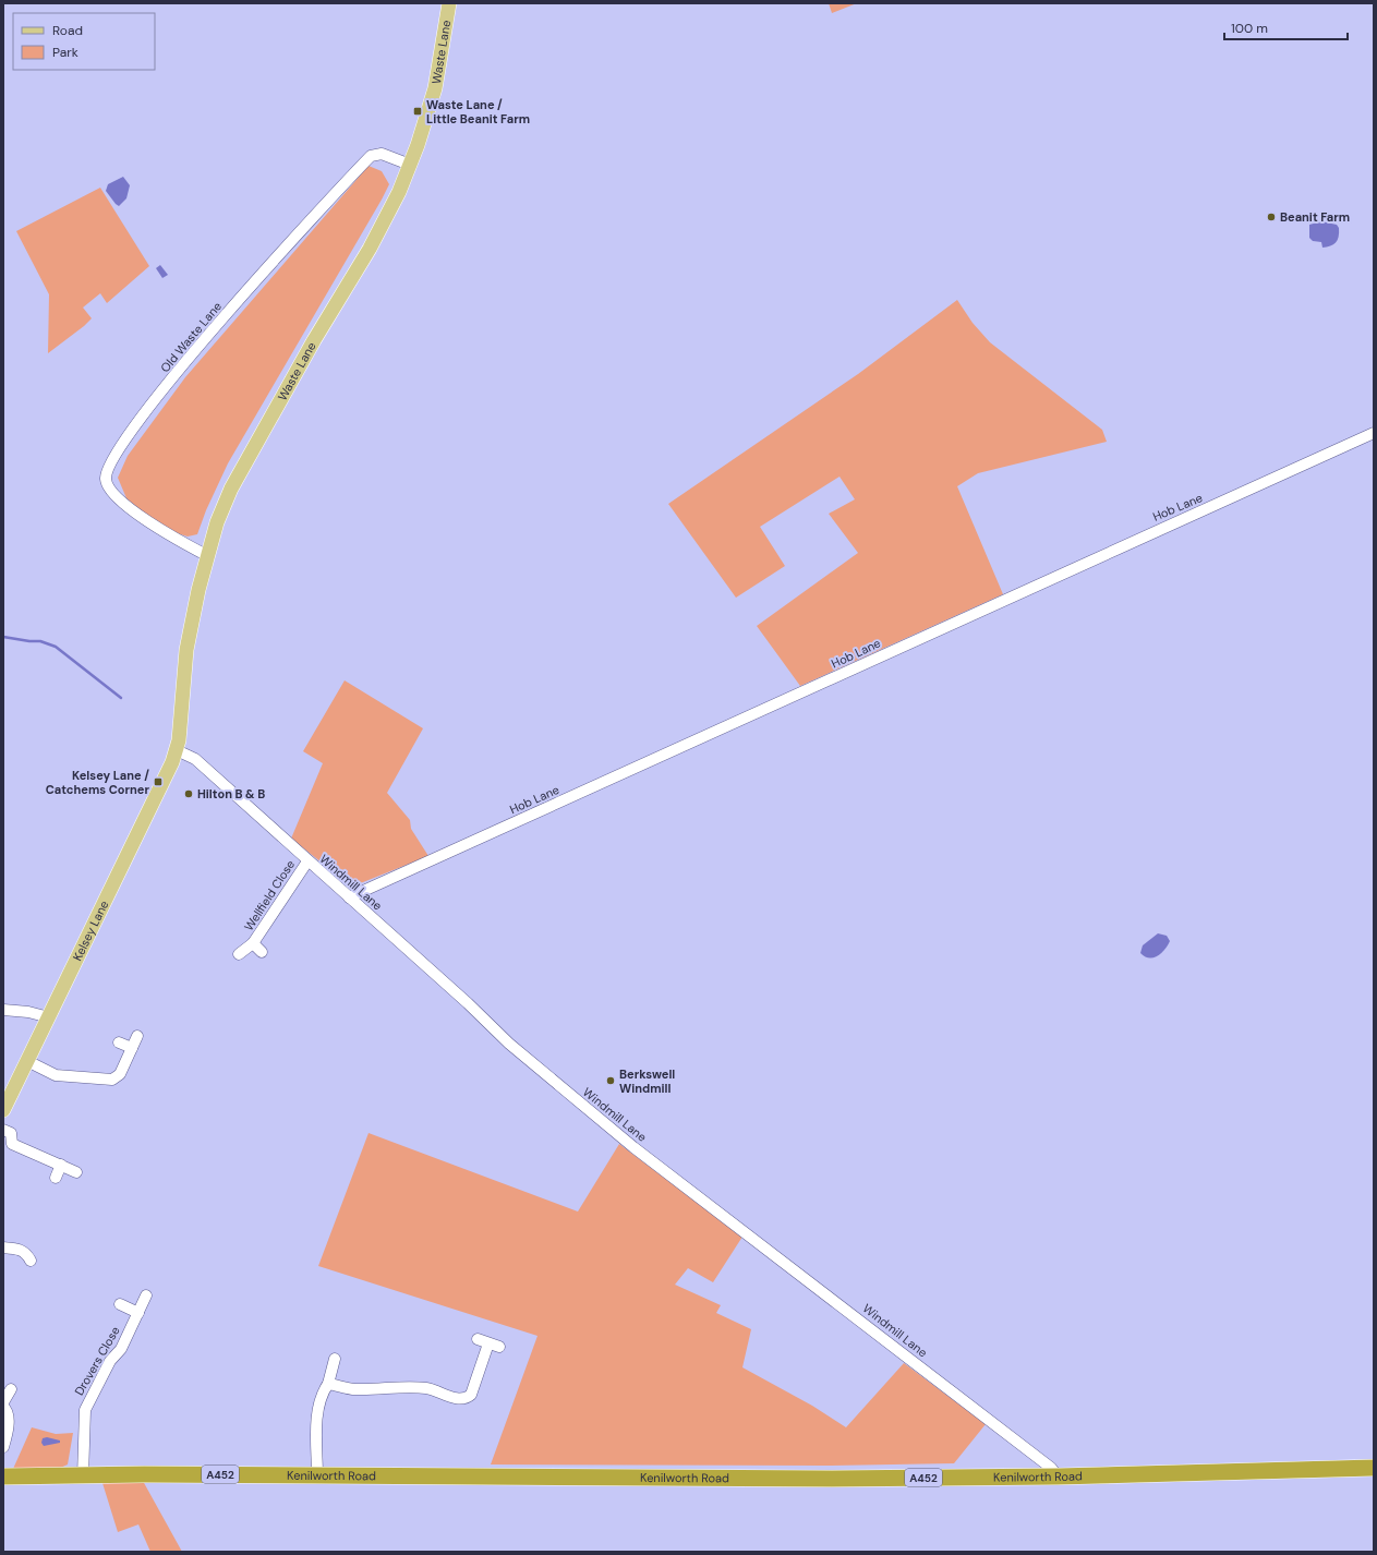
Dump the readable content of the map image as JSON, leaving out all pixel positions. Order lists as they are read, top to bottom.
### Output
{
  "streets": {
    "highway": ["A452", "Kenilworth Road"],
    "main road": ["Waste Lane", "Kelsey Lane"],
    "street": [
      "Old Waste Lane",
      "Hob Lane",
      "Windmill Lane",
      "Wellfield Close",
      "Drovers Close"
    ]
  },
  "crossings": [
    ["Waste Lane", "Old Waste Lane"],
    ["Waste Lane", "Windmill Lane"],
    ["Waste Lane", "Kelsey Lane"],
    ["Hob Lane", "Windmill Lane"],
    ["Windmill Lane", "Wellfield Close"],
    ["Windmill Lane", "Kelsey Lane"],
    ["Windmill Lane", "Kenilworth Road"],
    ["Drovers Close", "Kenilworth Road"]
  ],
  "places": {
    "transit": ["Waste Lane / Little Beanit Farm", "Kelsey Lane / Catchems Corner"],
    "other": ["Beanit Farm", "Hilton B & B", "Berkswell Windmill"]
  },
  "legend": ["Road", "Park"],
  "scale_bar": "100 m"
}
